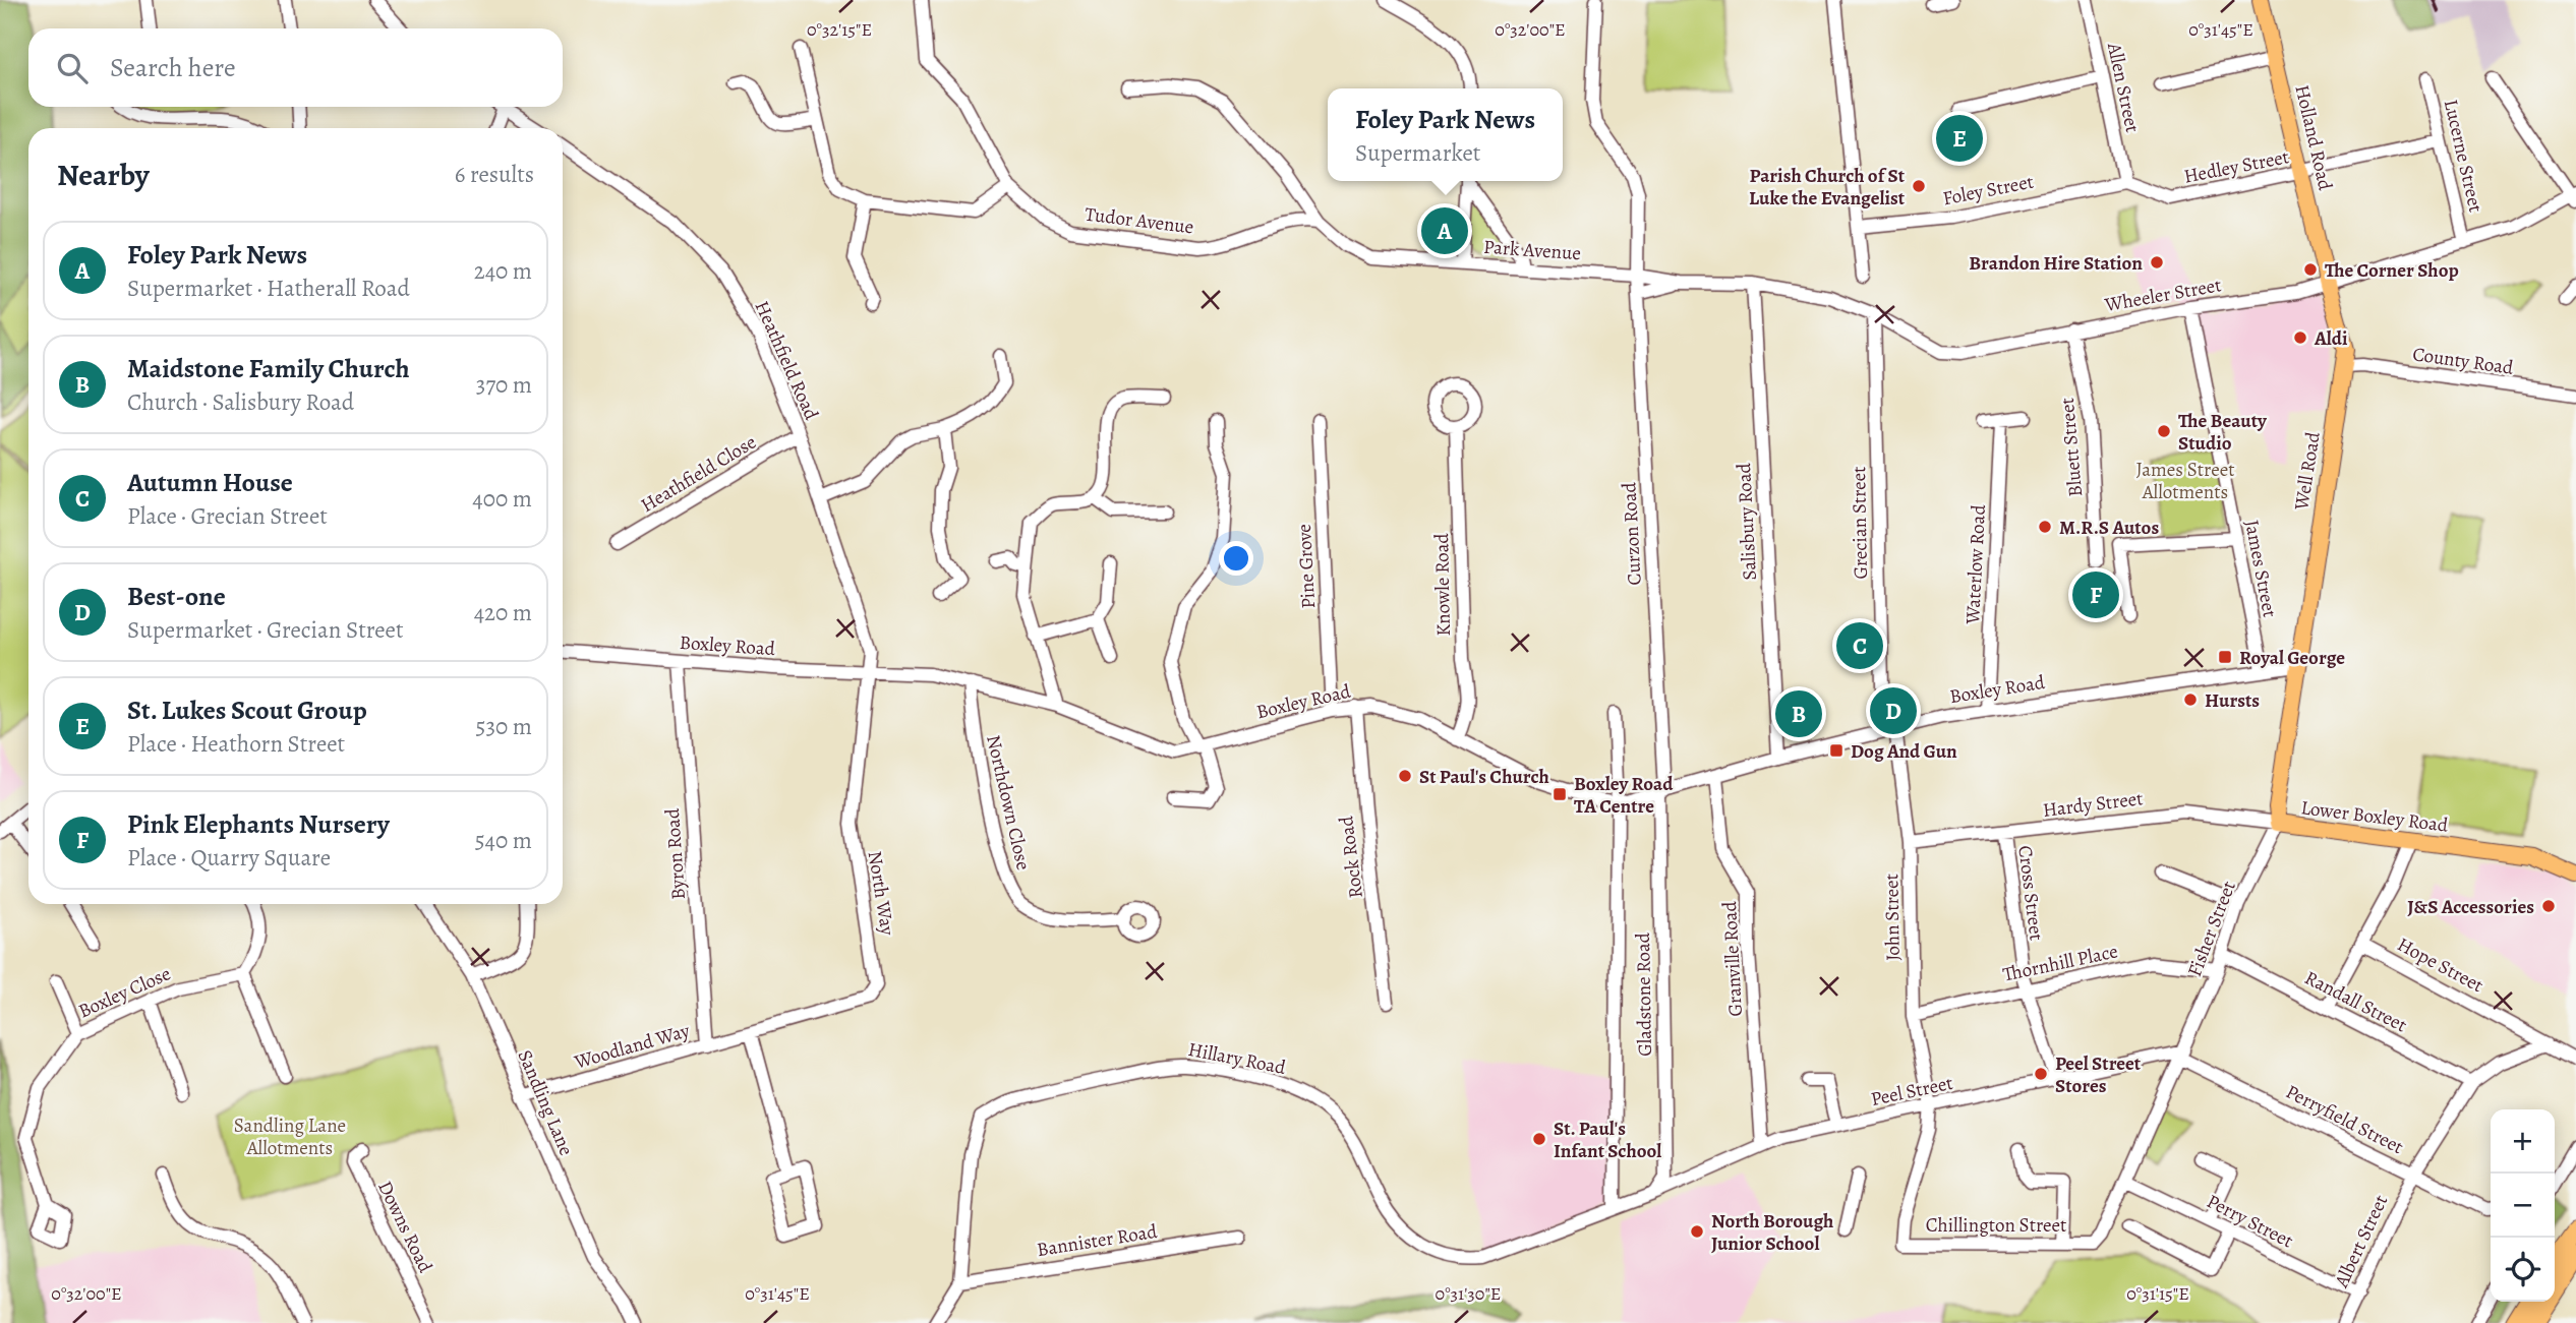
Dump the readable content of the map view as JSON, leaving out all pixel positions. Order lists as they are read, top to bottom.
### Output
{
  "streets": {
    "main road": ["Holland Road", "Well Road", "Lower Boxley Road"],
    "street": [
      "Allen Street",
      "Lucerne Street",
      "Hedley Street",
      "Foley Street",
      "Tudor Avenue",
      "Park Avenue",
      "Wheeler Street",
      "Heathfield Road",
      "County Road",
      "Bluett Street",
      "Heathfield Close",
      "Salisbury Road",
      "Grecian Street",
      "Curzon Road",
      "Waterlow Road",
      "Pine Grove",
      "James Street",
      "Knowle Road",
      "Boxley Road",
      "Northdown Close",
      "Hardy Street",
      "Byron Road",
      "Rock Road",
      "North Way",
      "Cross Street",
      "John Street",
      "Fisher Street",
      "Granville Road",
      "Thornhill Place",
      "Hope Street",
      "Boxley Close",
      "Gladstone Road",
      "Randall Street",
      "Woodland Way",
      "Hillary Road",
      "Peel Street",
      "Sandling Lane",
      "Perryfield Street",
      "Perry Street",
      "Chillington Street",
      "Downs Road",
      "Bannister Road",
      "Albert Street"
    ]
  },
  "crossings": [
    ["Allen Street", "Hedley Street"],
    ["Allen Street", "Foley Street"],
    ["Holland Road", "Hedley Street"],
    ["Holland Road", "Wheeler Street"],
    ["Holland Road", "Well Road"],
    ["Lucerne Street", "Hedley Street"],
    ["Lucerne Street", "Wheeler Street"],
    ["Hedley Street", "Foley Street"],
    ["Tudor Avenue", "Park Avenue"],
    ["Park Avenue", "Wheeler Street"],
    ["Park Avenue", "Salisbury Road"],
    ["Park Avenue", "Curzon Road"],
    ["Wheeler Street", "Bluett Street"],
    ["Wheeler Street", "Well Road"],
    ["Wheeler Street", "Salisbury Road"],
    ["Wheeler Street", "Grecian Street"],
    ["Wheeler Street", "James Street"],
    ["Heathfield Road", "Heathfield Close"],
    ["Heathfield Road", "Boxley Road"],
    ["Heathfield Road", "North Way"],
    ["County Road", "Well Road"],
    ["Well Road", "Boxley Road"],
    ["Well Road", "Lower Boxley Road"],
    ["Salisbury Road", "Boxley Road"],
    ["Grecian Street", "Boxley Road"],
    ["Grecian Street", "John Street"],
    ["Curzon Road", "Boxley Road"],
    ["Curzon Road", "Gladstone Road"],
    ["Waterlow Road", "Boxley Road"],
    ["Pine Grove", "Boxley Road"],
    ["James Street", "Boxley Road"],
    ["Knowle Road", "Boxley Road"],
    ["Boxley Road", "Northdown Close"],
    ["Boxley Road", "Lower Boxley Road"],
    ["Boxley Road", "Byron Road"],
    ["Boxley Road", "Rock Road"],
    ["Boxley Road", "North Way"],
    ["Boxley Road", "John Street"],
    ["Boxley Road", "Granville Road"],
    ["Boxley Road", "Gladstone Road"],
    ["Hardy Street", "Lower Boxley Road"],
    ["Hardy Street", "Cross Street"],
    ["Hardy Street", "John Street"],
    ["Hardy Street", "Fisher Street"],
    ["Lower Boxley Road", "Fisher Street"],
    ["Byron Road", "Woodland Way"],
    ["North Way", "Woodland Way"],
    ["Cross Street", "Thornhill Place"],
    ["Cross Street", "Peel Street"],
    ["John Street", "Thornhill Place"],
    ["John Street", "Peel Street"],
    ["John Street", "Chillington Street"],
    ["Fisher Street", "Thornhill Place"],
    ["Fisher Street", "Randall Street"],
    ["Fisher Street", "Peel Street"],
    ["Fisher Street", "Perryfield Street"],
    ["Fisher Street", "Perry Street"],
    ["Fisher Street", "Chillington Street"],
    ["Granville Road", "Peel Street"],
    ["Gladstone Road", "Hillary Road"],
    ["Gladstone Road", "Peel Street"],
    ["Randall Street", "Albert Street"],
    ["Woodland Way", "Sandling Lane"],
    ["Hillary Road", "Peel Street"],
    ["Hillary Road", "Bannister Road"],
    ["Peel Street", "Perryfield Street"],
    ["Perryfield Street", "Albert Street"],
    ["Perry Street", "Albert Street"]
  ],
  "parks": ["James Street Allotments", "Sandling Lane Allotments"],
  "places": {
    "other": [
      "Parish Church of St Luke the Evangelist",
      "Brandon Hire Station",
      "The Corner Shop",
      "Aldi",
      "The Beauty Studio",
      "M.R.S Autos",
      "Hursts",
      "St Paul's Church",
      "J&S Accessories",
      "Peel Street Stores",
      "St. Paul's Infant School",
      "North Borough Junior School"
    ],
    "transit": ["Royal George", "Dog And Gun", "Boxley Road TA Centre"]
  },
  "page": {
    "search": "Search here",
    "popup": ["Foley Park News", "Supermarket"],
    "pins": [
      "E",
      "A",
      "F",
      "C",
      "D",
      "B"
    ],
    "heading": ["Nearby", "6 results"],
    "list": [
      {
        "mark": "A",
        "name": "Foley Park News",
        "note": "Supermarket · Hatherall Road",
        "value": "240 m"
      },
      {
        "mark": "B",
        "name": "Maidstone Family Church",
        "note": "Church · Salisbury Road",
        "value": "370 m"
      },
      {
        "mark": "C",
        "name": "Autumn House",
        "note": "Place · Grecian Street",
        "value": "400 m"
      },
      {
        "mark": "D",
        "name": "Best-one",
        "note": "Supermarket · Grecian Street",
        "value": "420 m"
      },
      {
        "mark": "E",
        "name": "St. Lukes Scout Group",
        "note": "Place · Heathorn Street",
        "value": "530 m"
      },
      {
        "mark": "F",
        "name": "Pink Elephants Nursery",
        "note": "Place · Quarry Square",
        "value": "540 m"
      }
    ],
    "map_buttons": ["+", "−"]
  },
  "coordinates": [
    "0°32'15\"E",
    "0°32'00\"E",
    "0°31'45\"E",
    "0°31'30\"E",
    "0°31'15\"E"
  ]
}
